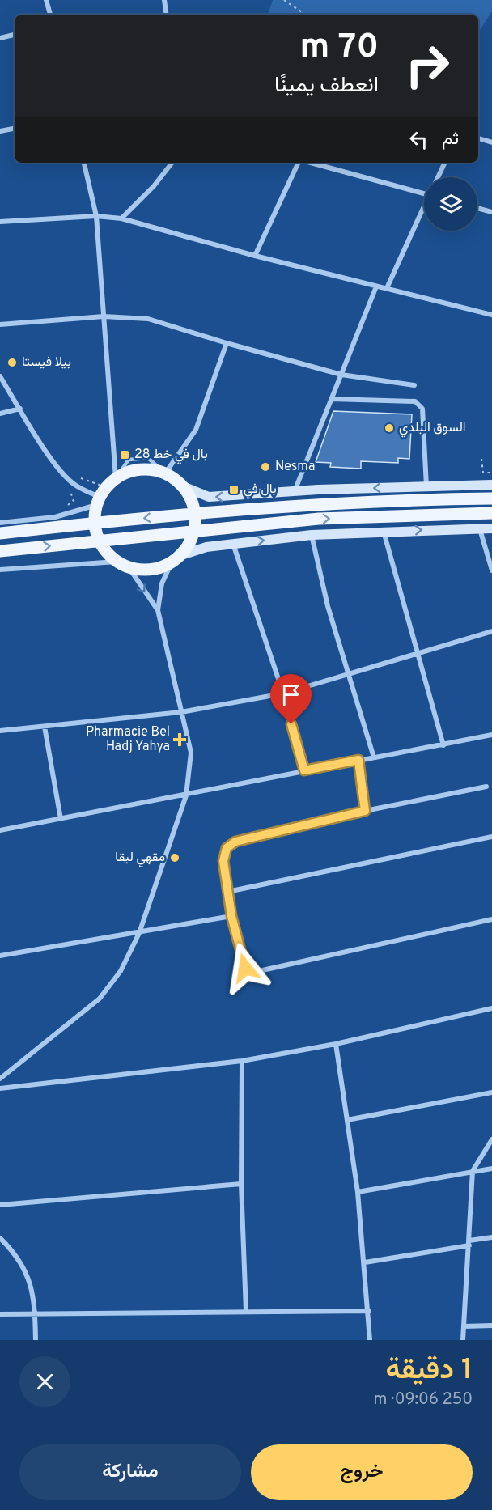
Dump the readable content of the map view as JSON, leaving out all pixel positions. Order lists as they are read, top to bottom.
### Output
{
  "places": {
    "other": [
      "بيلا فيستا",
      "السوق البلدي",
      "Nesma",
      "مقهي ليقا"
    ],
    "transit": ["بال في خط 28", "بال في"],
    "health": ["Pharmacie Bel Hadj Yahya"]
  },
  "page": {
    "turn": ["70 m", "انعطف يمينًا"],
    "then": "ثم",
    "heading": ["1 دقيقة", "250 m · 09:06"],
    "buttons": ["خروج", "مشاركة"]
  }
}
